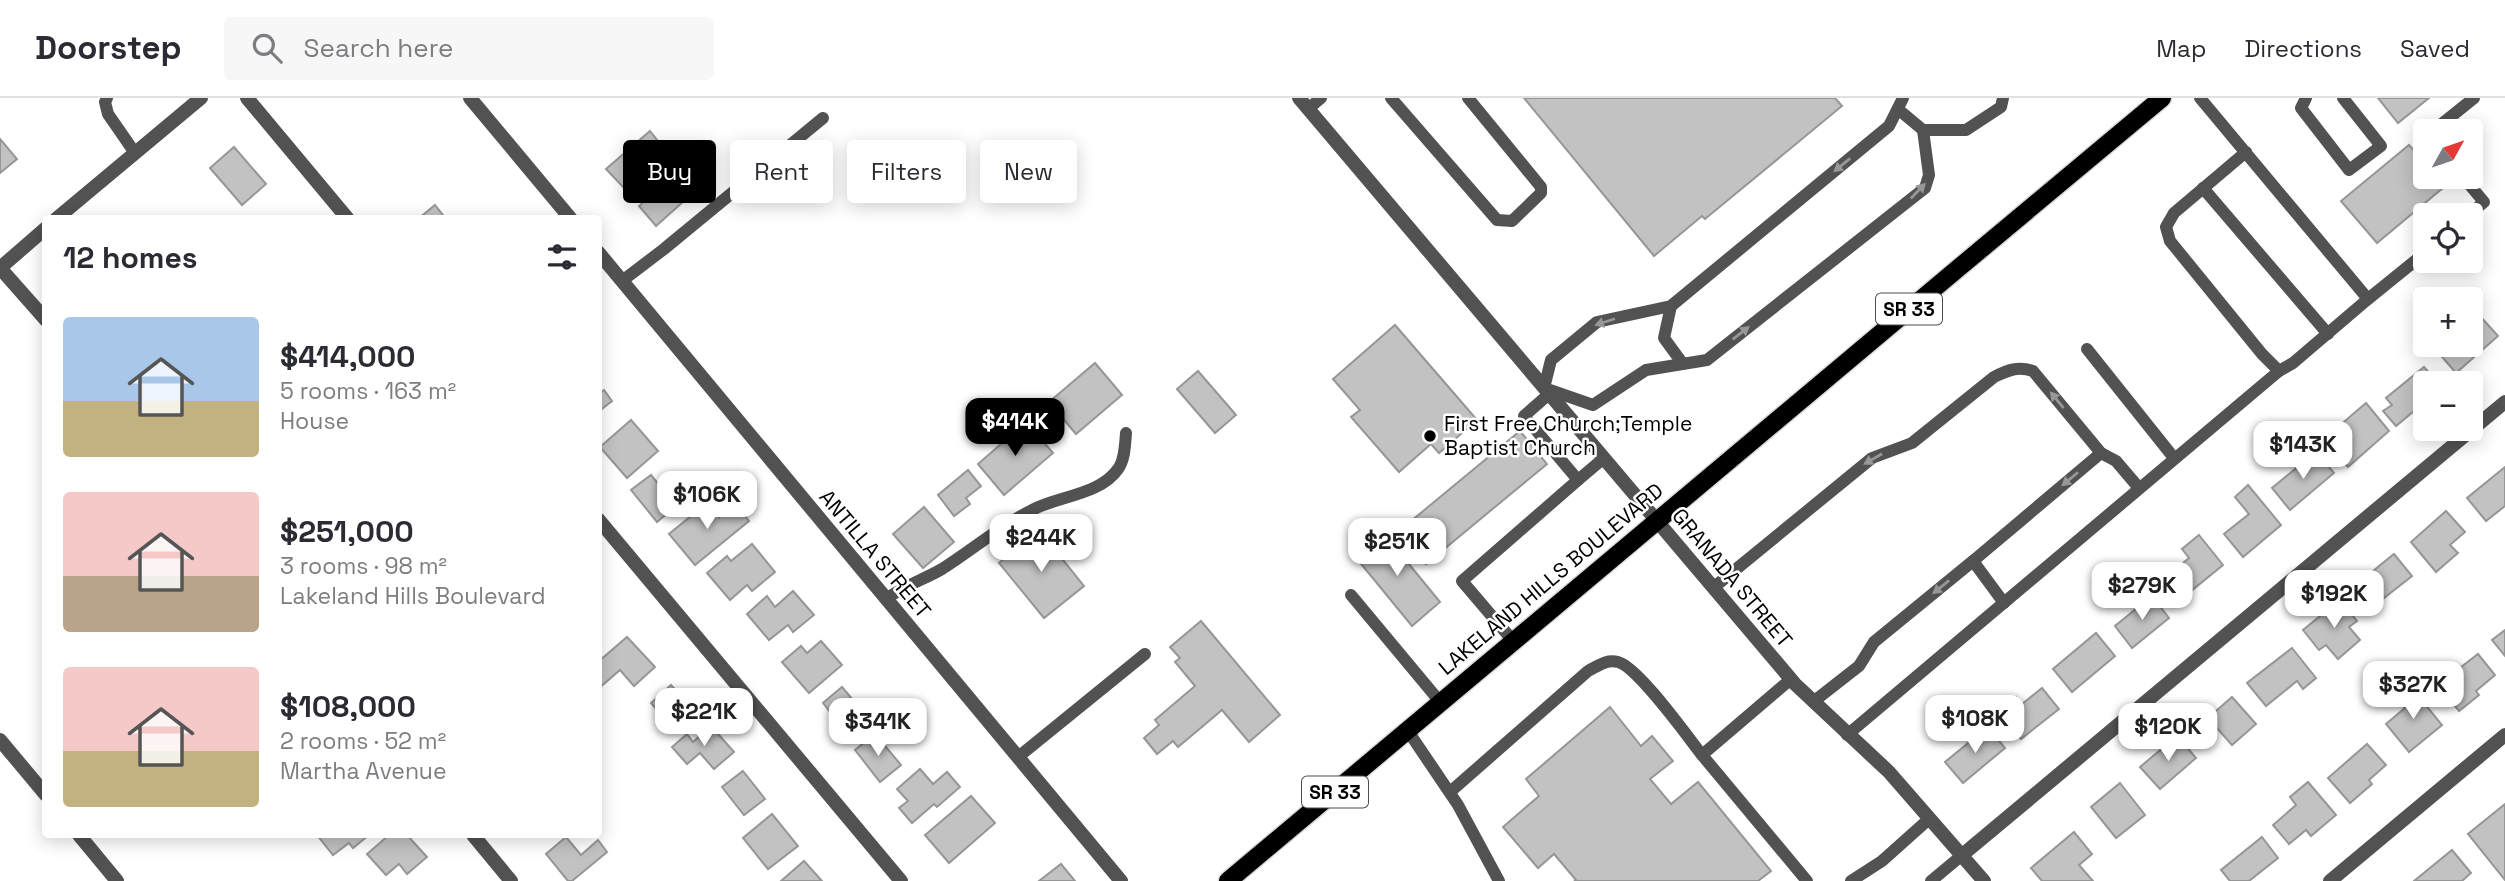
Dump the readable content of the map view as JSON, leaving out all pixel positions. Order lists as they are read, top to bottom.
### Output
{
  "streets": {
    "main road": ["SR 33", "LAKELAND HILLS BOULEVARD"],
    "street": ["ANTILLA STREET", "GRANADA STREET"]
  },
  "crossings": [
    ["GRANADA STREET", "LAKELAND HILLS BOULEVARD"]
  ],
  "places": ["First Free Church;Temple Baptist Church"],
  "north": "top right",
  "page": {
    "header": "Doorstep",
    "search": "Search here",
    "nav": ["Map", "Directions", "Saved"],
    "map_buttons": ["+", "−"],
    "chip": [
      "Buy",
      "Rent",
      "Filters",
      "New"
    ],
    "heading": "12 homes",
    "list": [
      {
        "name": "$414,000",
        "note": "5 rooms · 163 m² · House"
      },
      {
        "name": "$251,000",
        "note": "3 rooms · 98 m² · Lakeland Hills Boulevard"
      },
      {
        "name": "$108,000",
        "note": "2 rooms · 52 m² · Martha Avenue"
      }
    ],
    "price": [
      "$414K",
      "$143K",
      "$106K",
      "$244K",
      "$251K",
      "$279K",
      "$192K",
      "$327K",
      "$221K",
      "$108K",
      "$341K",
      "$120K"
    ]
  }
}
